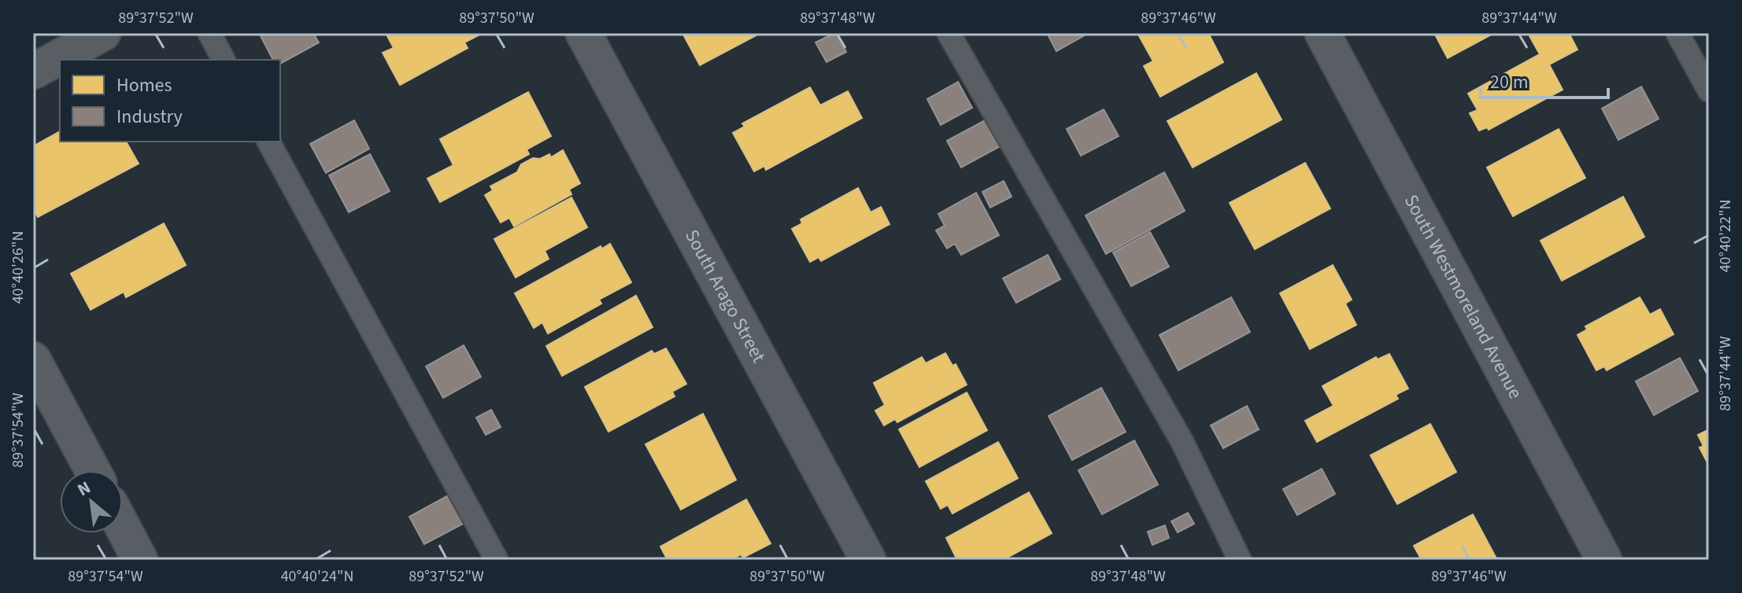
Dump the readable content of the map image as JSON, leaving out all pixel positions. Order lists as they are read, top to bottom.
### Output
{
  "streets": {
    "street": ["South Arago Street", "South Westmoreland Avenue"]
  },
  "legend": ["Homes", "Industry"],
  "scale_bar": "20 m",
  "north": "top left",
  "coordinates": [
    "89°37'52\"W",
    "89°37'50\"W",
    "89°37'48\"W",
    "89°37'46\"W",
    "89°37'44\"W",
    "40°40'22\"N",
    "40°40'26\"N",
    "89°37'54\"W",
    "40°40'24\"N"
  ]
}
